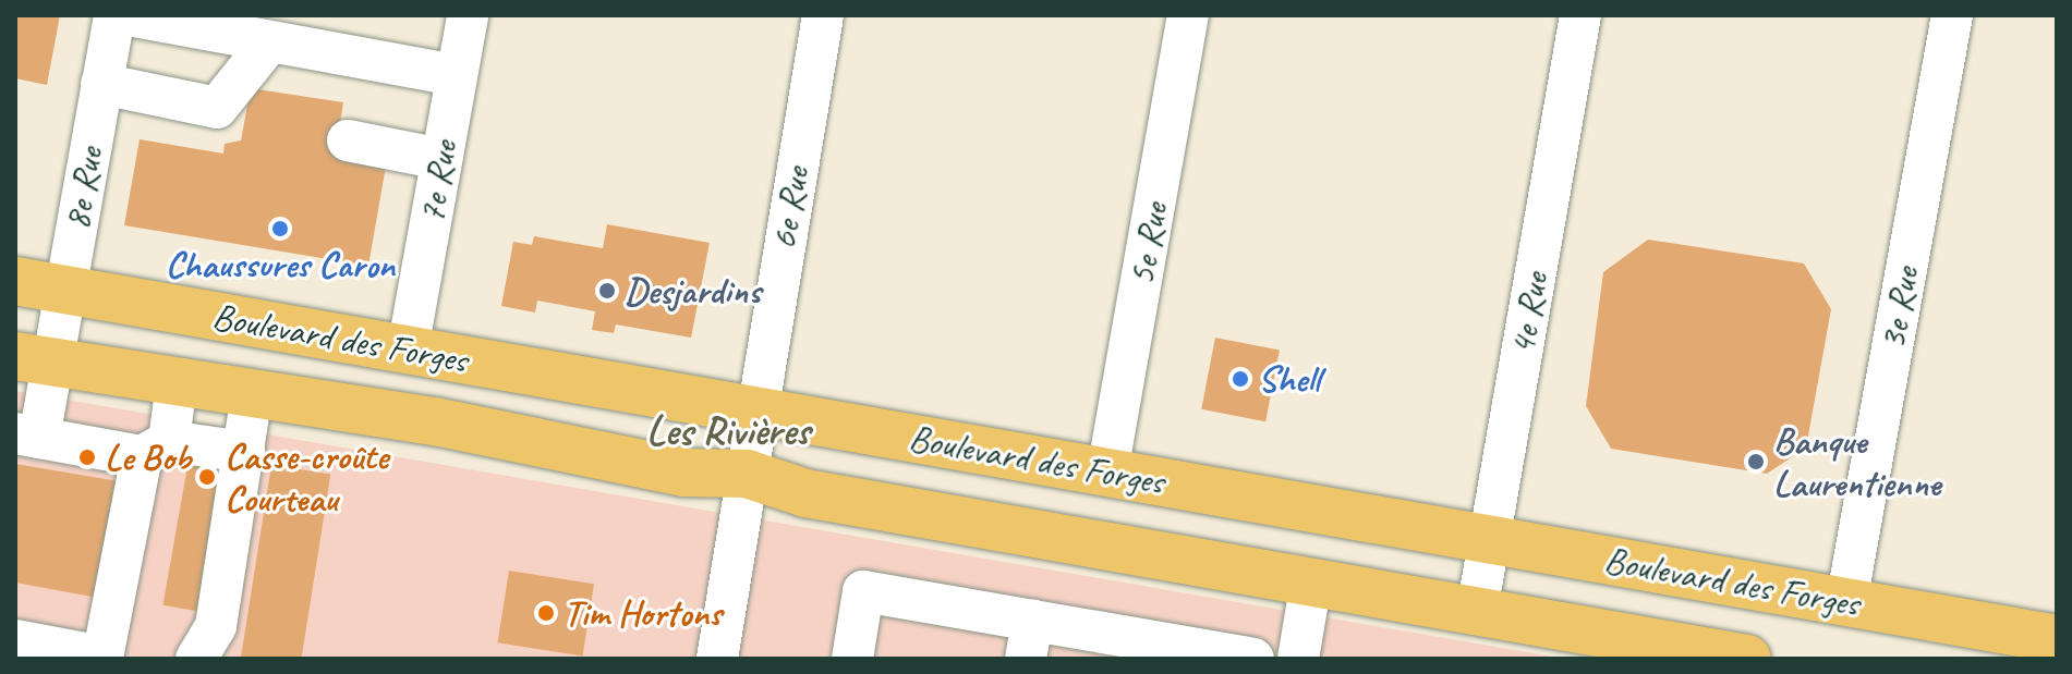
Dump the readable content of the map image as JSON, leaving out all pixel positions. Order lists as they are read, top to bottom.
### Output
{
  "streets": {
    "main road": ["Boulevard des Forges"],
    "street": [
      "7e Rue",
      "8e Rue",
      "6e Rue",
      "5e Rue",
      "3e Rue",
      "4e Rue"
    ]
  },
  "crossings": [
    ["7e Rue", "Boulevard des Forges"],
    ["8e Rue", "Boulevard des Forges"],
    ["6e Rue", "Boulevard des Forges"],
    ["5e Rue", "Boulevard des Forges"],
    ["3e Rue", "Boulevard des Forges"],
    ["4e Rue", "Boulevard des Forges"]
  ],
  "districts": ["Les Rivières"],
  "places": [
    "Chaussures Caron",
    "Desjardins",
    "Shell",
    "Le Bob",
    "Banque Laurentienne",
    "Casse-croûte Courteau",
    "Tim Hortons"
  ]
}
